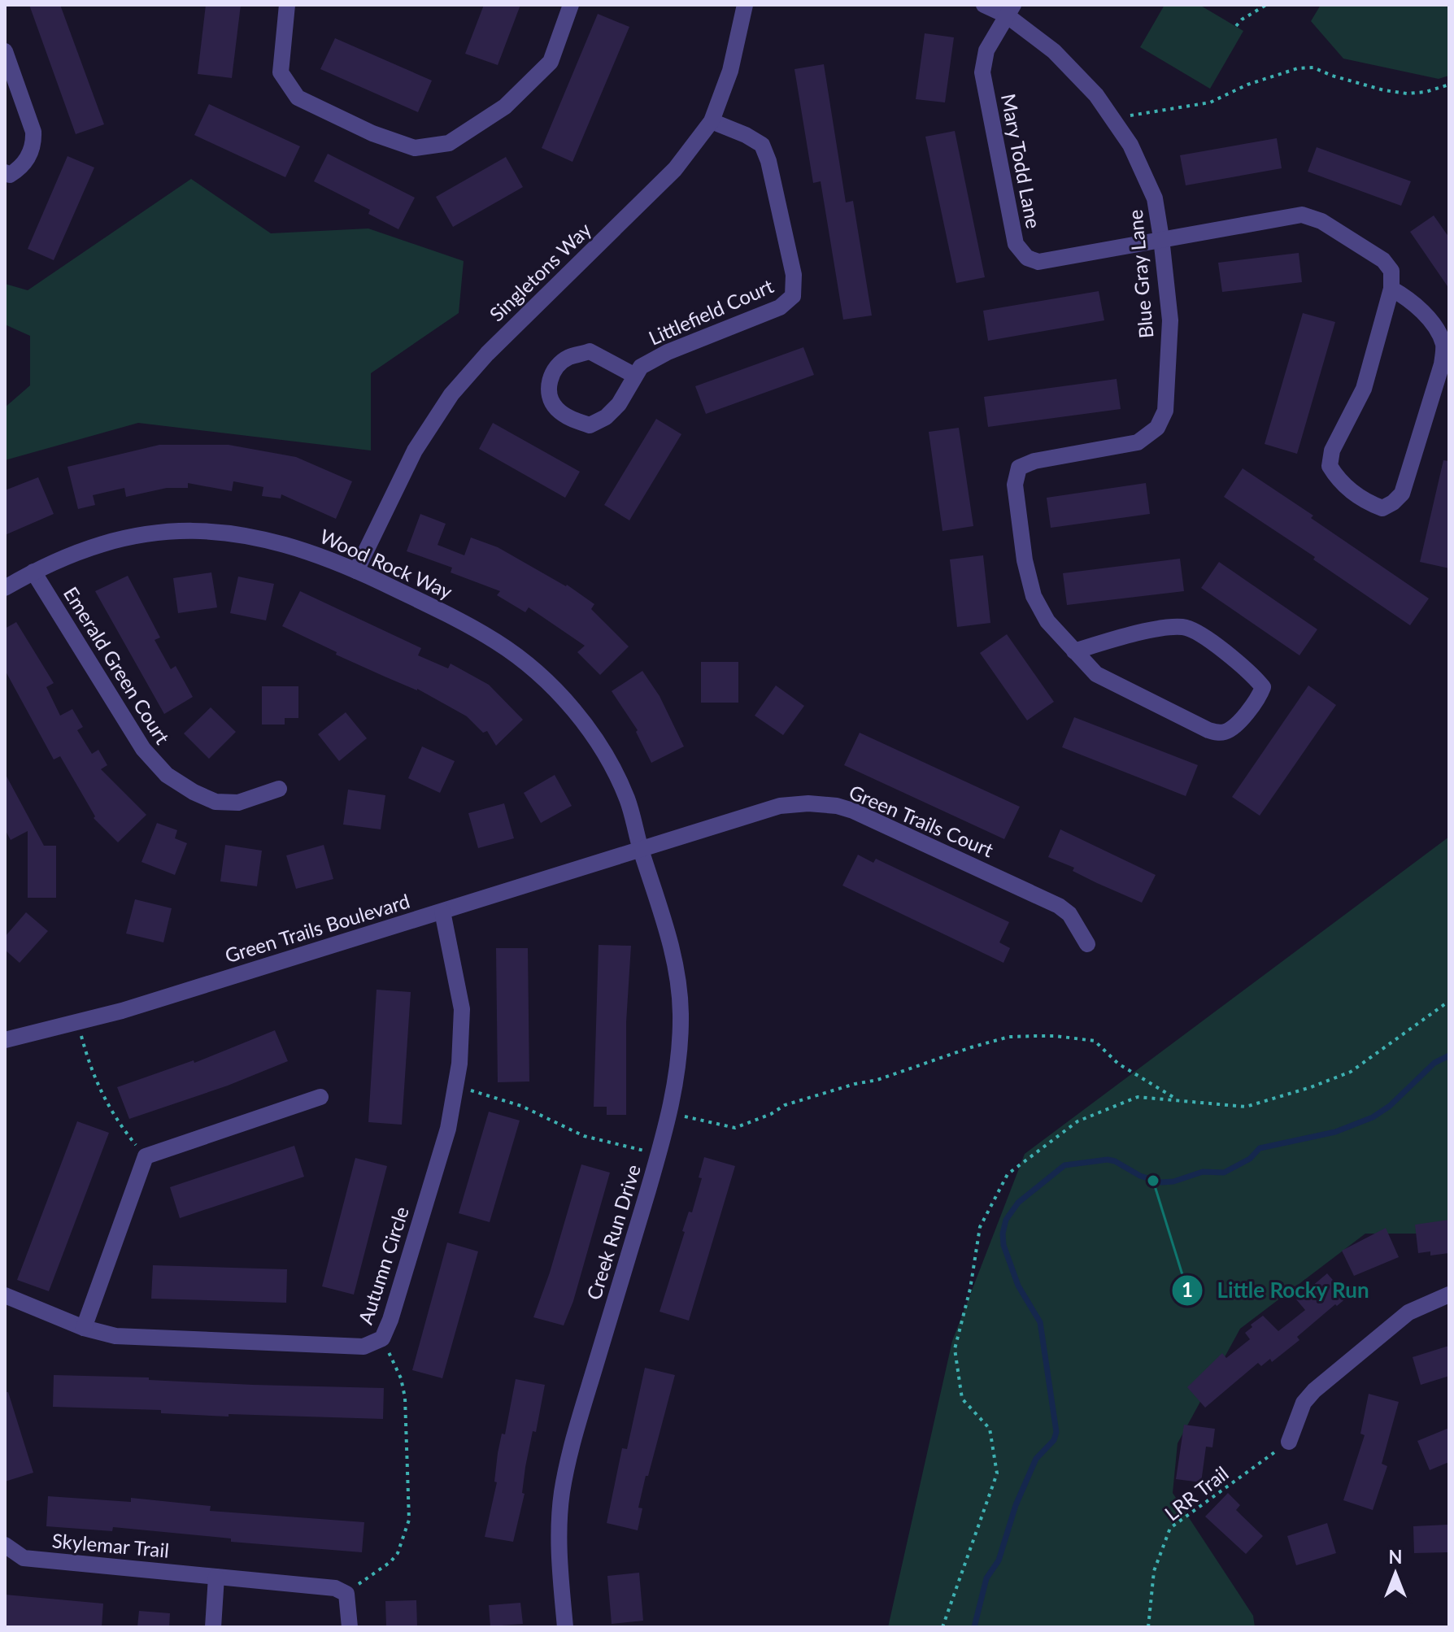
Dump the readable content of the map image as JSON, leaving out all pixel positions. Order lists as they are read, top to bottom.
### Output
{
  "streets": {
    "street": [
      "Mary Todd Lane",
      "Singletons Way",
      "Blue Gray Lane",
      "Littlefield Court",
      "Wood Rock Way",
      "Emerald Green Court",
      "Green Trails Court",
      "Green Trails Boulevard",
      "Creek Run Drive",
      "Autumn Circle",
      "Skylemar Trail"
    ],
    "path": ["LRR Trail"]
  },
  "crossings": [
    ["Mary Todd Lane", "Blue Gray Lane"],
    ["Singletons Way", "Littlefield Court"],
    ["Singletons Way", "Wood Rock Way"],
    ["Wood Rock Way", "Emerald Green Court"],
    ["Wood Rock Way", "Green Trails Court"],
    ["Wood Rock Way", "Green Trails Boulevard"],
    ["Wood Rock Way", "Creek Run Drive"],
    ["Green Trails Court", "Green Trails Boulevard"],
    ["Green Trails Court", "Creek Run Drive"],
    ["Green Trails Boulevard", "Creek Run Drive"],
    ["Green Trails Boulevard", "Autumn Circle"]
  ],
  "places": ["Little Rocky Run"],
  "north": "top"
}
